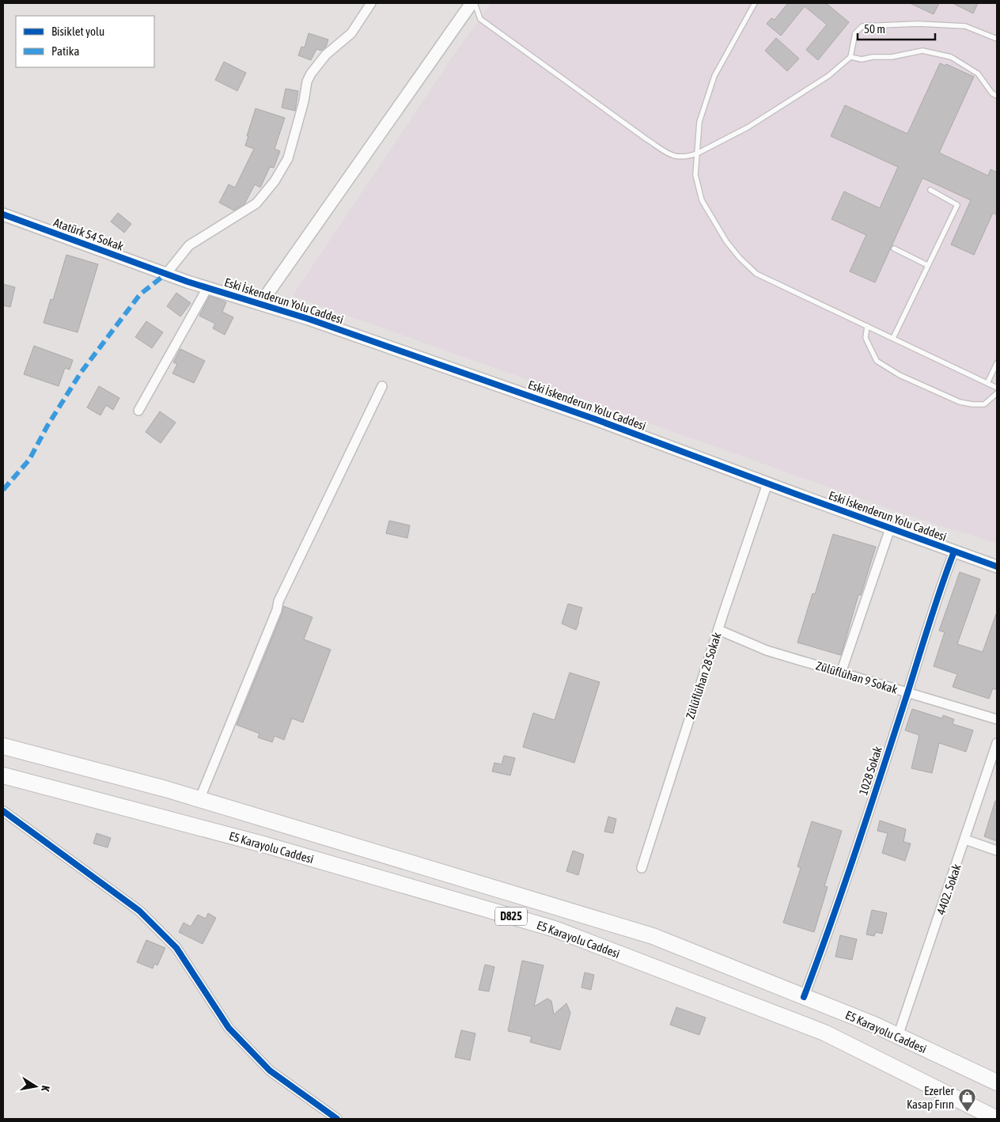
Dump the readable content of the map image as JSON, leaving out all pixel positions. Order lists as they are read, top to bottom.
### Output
{
  "streets": {
    "highway": ["E5 Karayolu Caddesi", "D825"],
    "street": [
      "Atatürk 54 Sokak",
      "Eski İskenderun Yolu Caddesi",
      "Zülüflühan 28 Sokak",
      "Zülüflühan 9 Sokak",
      "1028 Sokak",
      "4402. Sokak"
    ]
  },
  "crossings": [
    ["Atatürk 54 Sokak", "Eski İskenderun Yolu Caddesi"],
    ["Eski İskenderun Yolu Caddesi", "Zülüflühan 28 Sokak"],
    ["Eski İskenderun Yolu Caddesi", "1028 Sokak"],
    ["Zülüflühan 28 Sokak", "Zülüflühan 9 Sokak"],
    ["Zülüflühan 9 Sokak", "1028 Sokak"],
    ["1028 Sokak", "E5 Karayolu Caddesi"],
    ["E5 Karayolu Caddesi", "4402. Sokak"]
  ],
  "places": {
    "shop": ["Ezerler Kasap Fırın"]
  },
  "legend": ["Bisiklet yolu", "Patika"],
  "scale_bar": "50 m",
  "north": "right"
}
